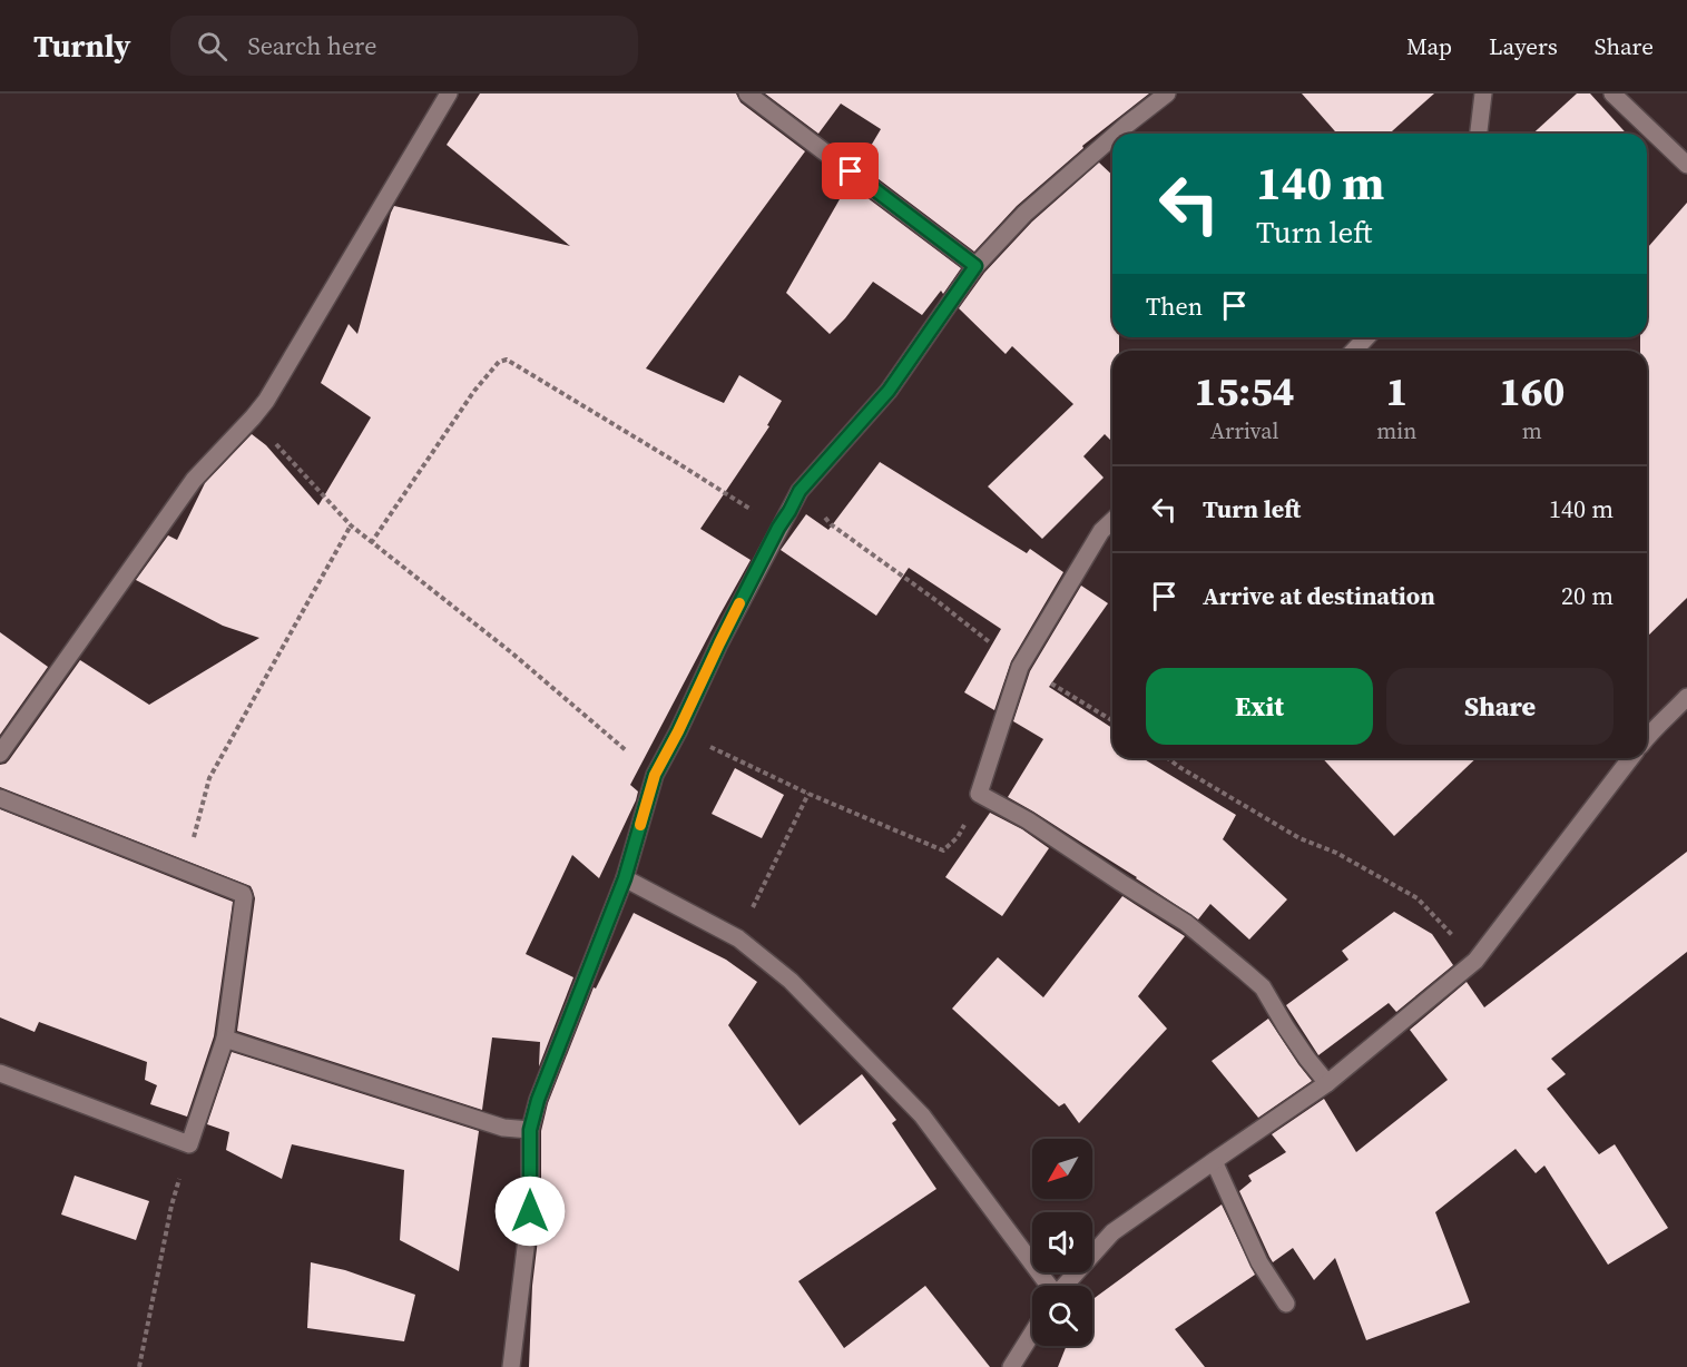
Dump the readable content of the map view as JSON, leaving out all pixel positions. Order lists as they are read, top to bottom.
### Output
{
  "north": "bottom left",
  "page": {
    "header": "Turnly",
    "search": "Search here",
    "nav": ["Map", "Layers", "Share"],
    "turn": ["140 m", "Turn left"],
    "then": "Then",
    "eta": [
      "15:54",
      "Arrival",
      "1",
      "min",
      "160",
      "m"
    ],
    "list": [
      {
        "name": "Turn left",
        "value": "140 m"
      },
      {
        "name": "Arrive at destination",
        "value": "20 m"
      }
    ],
    "buttons": ["Exit", "Share"]
  }
}
